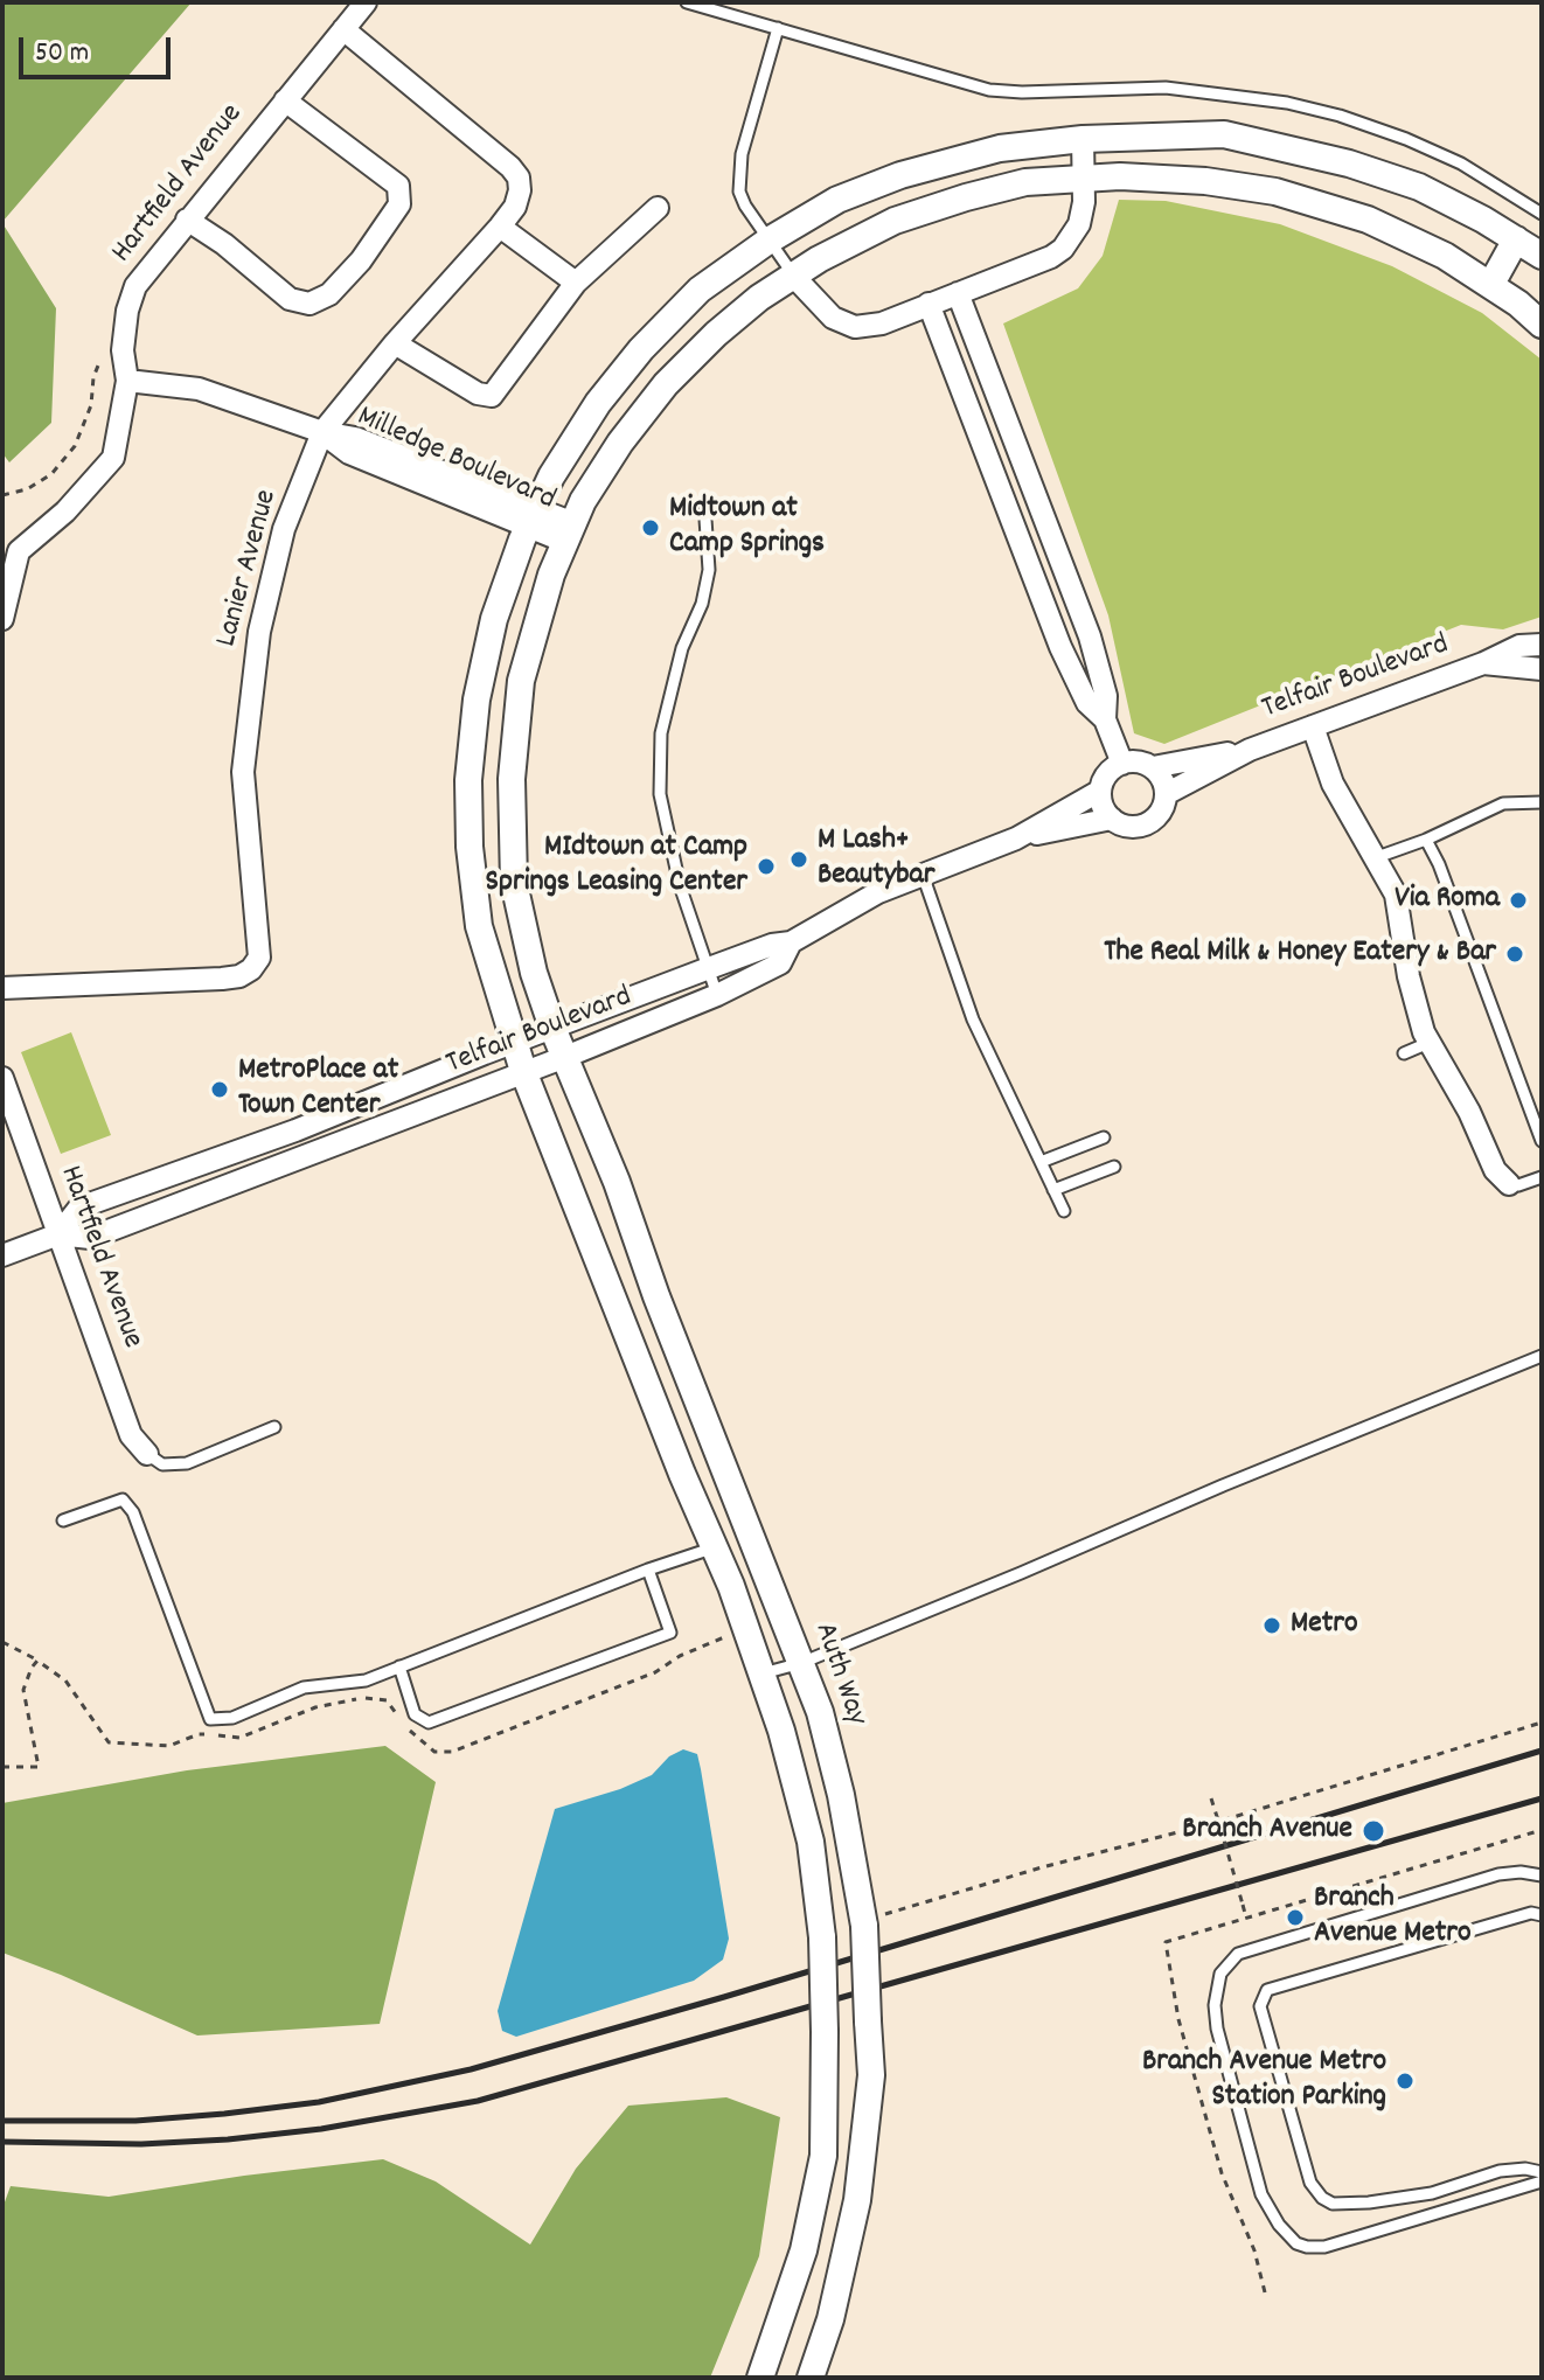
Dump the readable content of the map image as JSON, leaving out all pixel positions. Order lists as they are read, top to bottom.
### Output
{
  "streets": {
    "street": [
      "Hartfield Avenue",
      "Milledge Boulevard",
      "Lanier Avenue",
      "Telfair Boulevard",
      "Auth Way"
    ]
  },
  "crossings": [
    ["Hartfield Avenue", "Milledge Boulevard"],
    ["Hartfield Avenue", "Lanier Avenue"],
    ["Hartfield Avenue", "Telfair Boulevard"],
    ["Milledge Boulevard", "Lanier Avenue"],
    ["Milledge Boulevard", "Auth Way"],
    ["Telfair Boulevard", "Auth Way"]
  ],
  "places": [
    "Midtown at Camp Springs",
    "M Lash+ Beautybar",
    "MIdtown at Camp Springs Leasing Center",
    "Via Roma",
    "The Real Milk & Honey Eatery & Bar",
    "MetroPlace at Town Center",
    "Metro",
    "Branch Avenue",
    "Branch Avenue Metro",
    "Branch Avenue Metro Station Parking"
  ],
  "scale_bar": "50 m"
}
